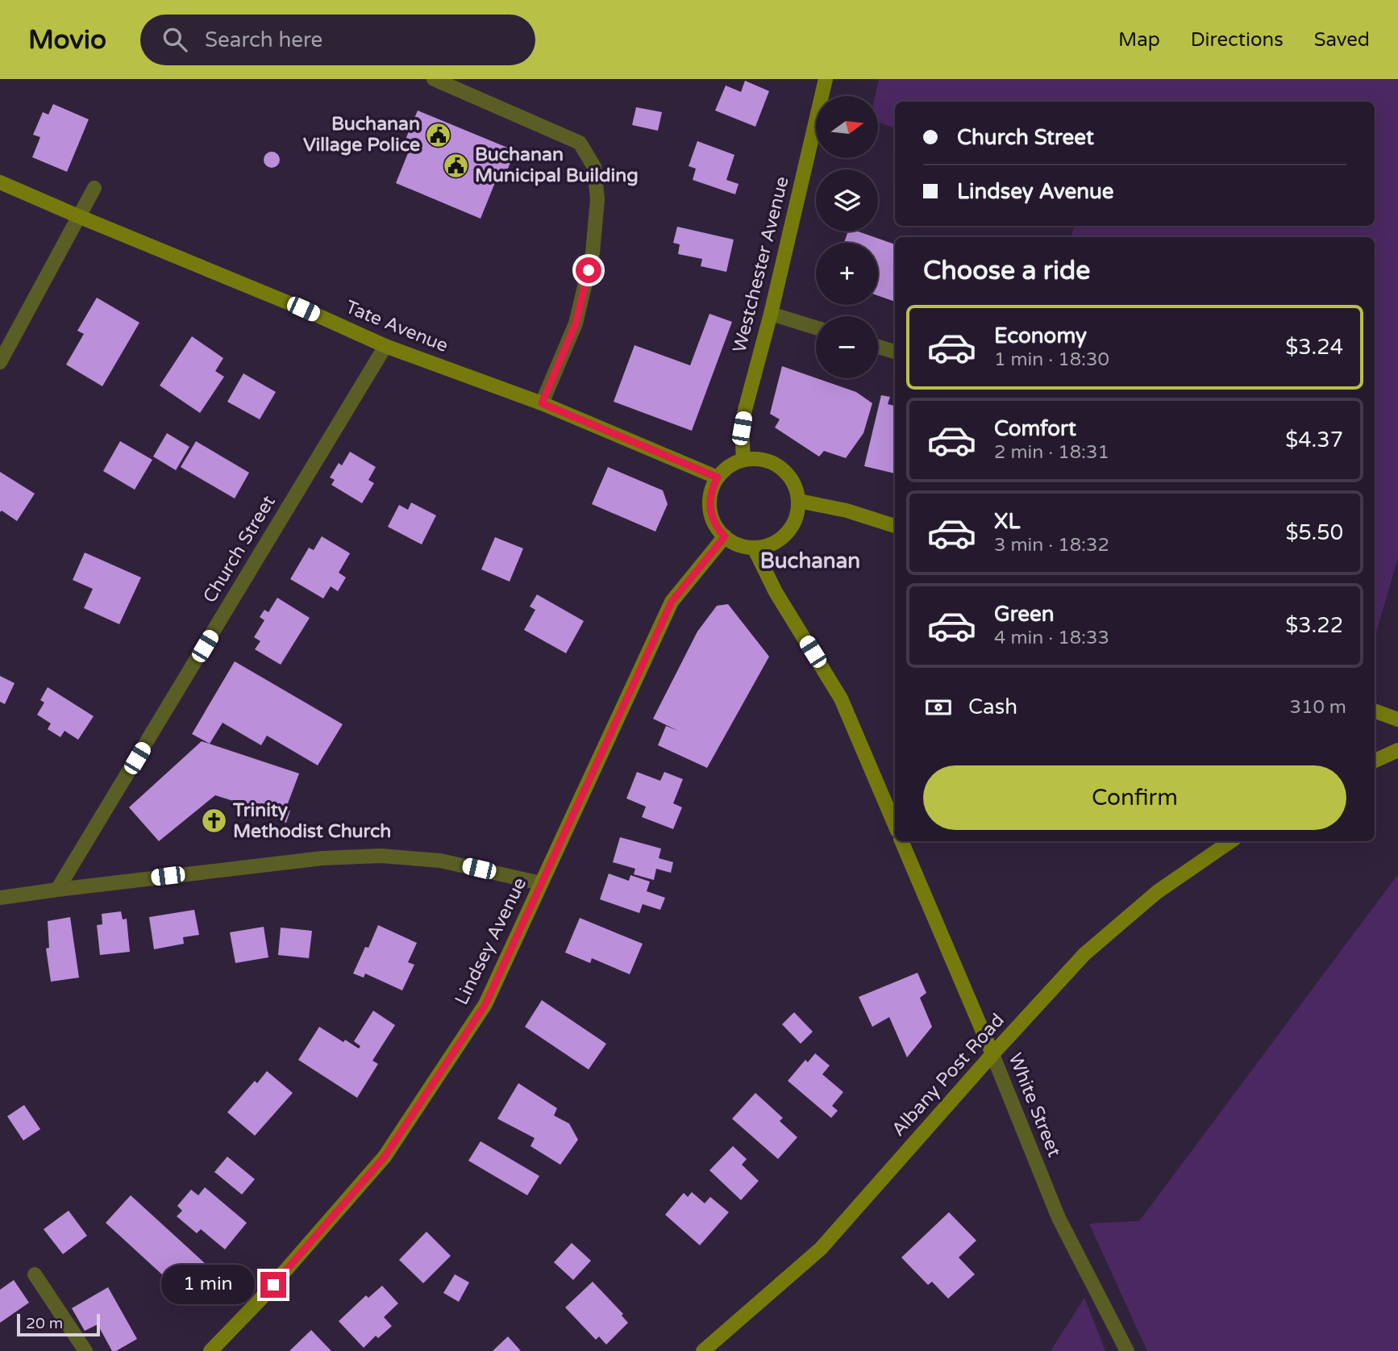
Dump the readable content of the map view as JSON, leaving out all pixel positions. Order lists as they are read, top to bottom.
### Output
{
  "streets": {
    "street": [
      "Westchester Avenue",
      "Tate Avenue",
      "Church Street",
      "Lindsey Avenue",
      "Albany Post Road",
      "White Street"
    ]
  },
  "crossings": [
    ["Westchester Avenue", "Tate Avenue"],
    ["Westchester Avenue", "Lindsey Avenue"],
    ["Tate Avenue", "Church Street"],
    ["Tate Avenue", "Lindsey Avenue"],
    ["Albany Post Road", "White Street"]
  ],
  "districts": ["Buchanan"],
  "places": {
    "public building": ["Buchanan Village Police", "Buchanan Municipal Building"],
    "church": ["Trinity Methodist Church"]
  },
  "scale_bar": "20 m",
  "north": "right",
  "page": {
    "header": "Movio",
    "search": "Search here",
    "nav": ["Map", "Directions", "Saved"],
    "map_buttons": ["+", "−"],
    "banner": ["Church Street", "Lindsey Avenue"],
    "heading": "Choose a ride",
    "list": [
      {
        "name": "Economy",
        "note": "1 min · 18:30",
        "value": "$3.24"
      },
      {
        "name": "Comfort",
        "note": "2 min · 18:31",
        "value": "$4.37"
      },
      {
        "name": "XL",
        "note": "3 min · 18:32",
        "value": "$5.50"
      },
      {
        "name": "Green",
        "note": "4 min · 18:33",
        "value": "$3.22"
      }
    ],
    "pay": ["Cash", "310 m"],
    "buttons": "Confirm",
    "bubble": "1 min",
    "scale": "20 m"
  }
}
